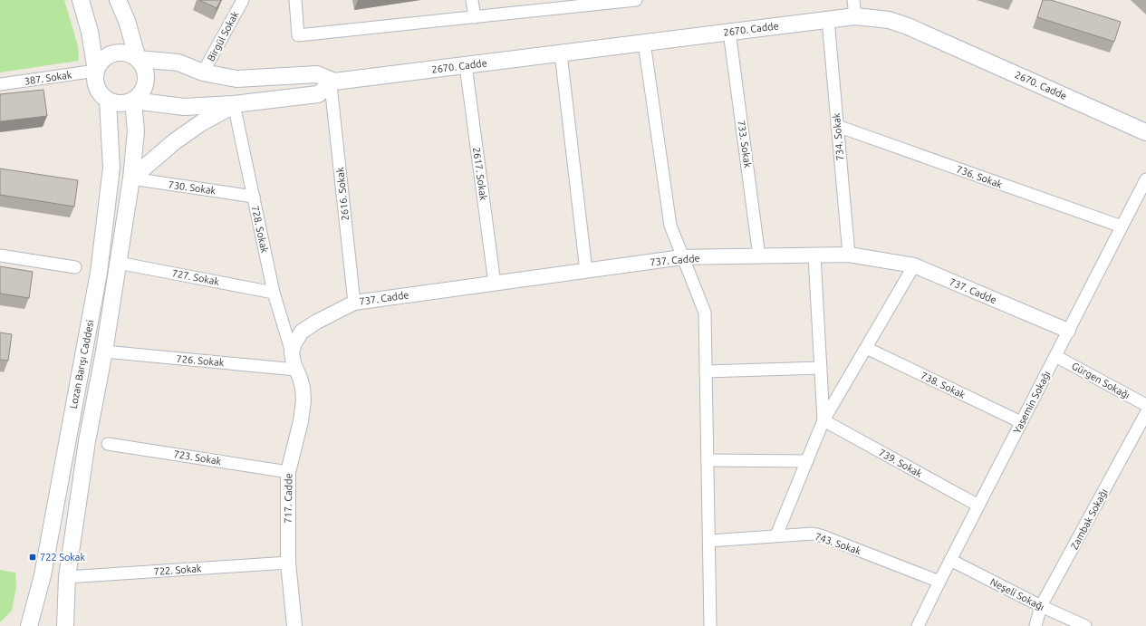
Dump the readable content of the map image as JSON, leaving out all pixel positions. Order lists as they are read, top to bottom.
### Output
{
  "streets": {
    "main road": ["2670. Cadde", "Lozan Barışı Caddesi"],
    "street": [
      "Birgül Sokak",
      "387. Sokak",
      "734. Sokak",
      "733. Sokak",
      "2617. Sokak",
      "736. Sokak",
      "730. Sokak",
      "2616. Sokak",
      "728. Sokak",
      "737. Cadde",
      "727. Sokak",
      "726. Sokak",
      "Gürgen Sokağı",
      "738. Sokak",
      "Yasemin Sokağı",
      "723. Sokak",
      "739. Sokak",
      "717. Cadde",
      "Zambak Sokağı",
      "743. Sokak",
      "722. Sokak",
      "Neşeli Sokağı"
    ]
  },
  "crossings": [
    ["2670. Cadde", "Birgül Sokak"],
    ["2670. Cadde", "387. Sokak"],
    ["2670. Cadde", "734. Sokak"],
    ["2670. Cadde", "733. Sokak"],
    ["2670. Cadde", "2617. Sokak"],
    ["2670. Cadde", "2616. Sokak"],
    ["2670. Cadde", "728. Sokak"],
    ["2670. Cadde", "Lozan Barışı Caddesi"],
    ["387. Sokak", "Lozan Barışı Caddesi"],
    ["734. Sokak", "736. Sokak"],
    ["734. Sokak", "737. Cadde"],
    ["733. Sokak", "737. Cadde"],
    ["2617. Sokak", "737. Cadde"],
    ["736. Sokak", "Yasemin Sokağı"],
    ["730. Sokak", "728. Sokak"],
    ["730. Sokak", "Lozan Barışı Caddesi"],
    ["2616. Sokak", "737. Cadde"],
    ["728. Sokak", "737. Cadde"],
    ["728. Sokak", "727. Sokak"],
    ["728. Sokak", "717. Cadde"],
    ["737. Cadde", "Yasemin Sokağı"],
    ["737. Cadde", "717. Cadde"],
    ["727. Sokak", "Lozan Barışı Caddesi"],
    ["726. Sokak", "Lozan Barışı Caddesi"],
    ["726. Sokak", "717. Cadde"],
    ["Lozan Barışı Caddesi", "722. Sokak"],
    ["Gürgen Sokağı", "Yasemin Sokağı"],
    ["738. Sokak", "Yasemin Sokağı"],
    ["Yasemin Sokağı", "739. Sokak"],
    ["Yasemin Sokağı", "743. Sokak"],
    ["Yasemin Sokağı", "Neşeli Sokağı"],
    ["723. Sokak", "717. Cadde"],
    ["717. Cadde", "722. Sokak"],
    ["Zambak Sokağı", "Neşeli Sokağı"]
  ],
  "places": {
    "transit": ["722 Sokak"]
  }
}
